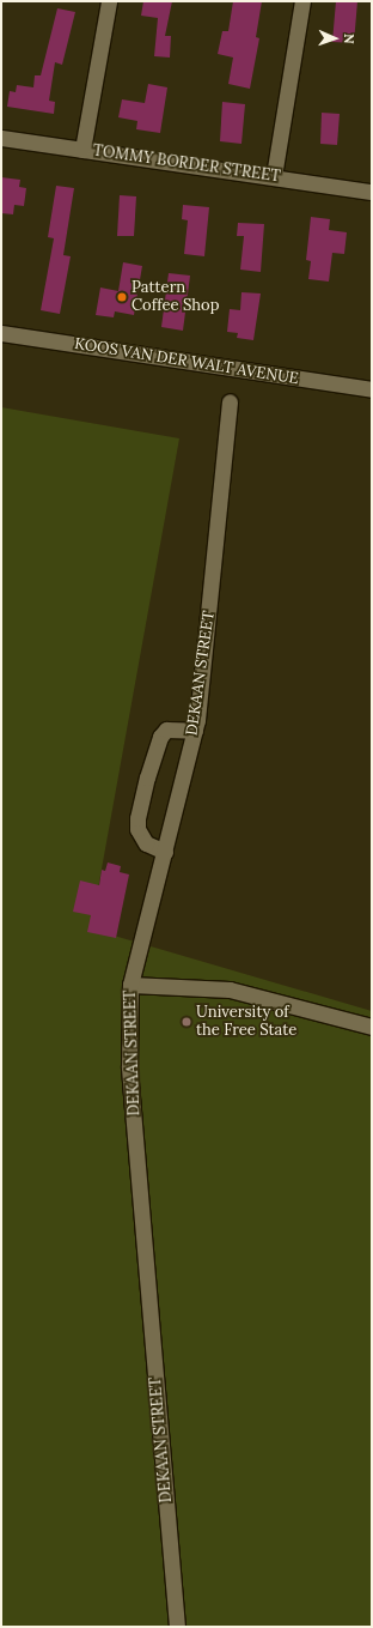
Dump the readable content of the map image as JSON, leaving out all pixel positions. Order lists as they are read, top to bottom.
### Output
{
  "streets": {
    "street": ["TOMMY BORDER STREET", "KOOS VAN DER WALT AVENUE", "DEKAAN STREET"]
  },
  "places": ["Pattern Coffee Shop", "University of the Free State"],
  "north": "right"
}
